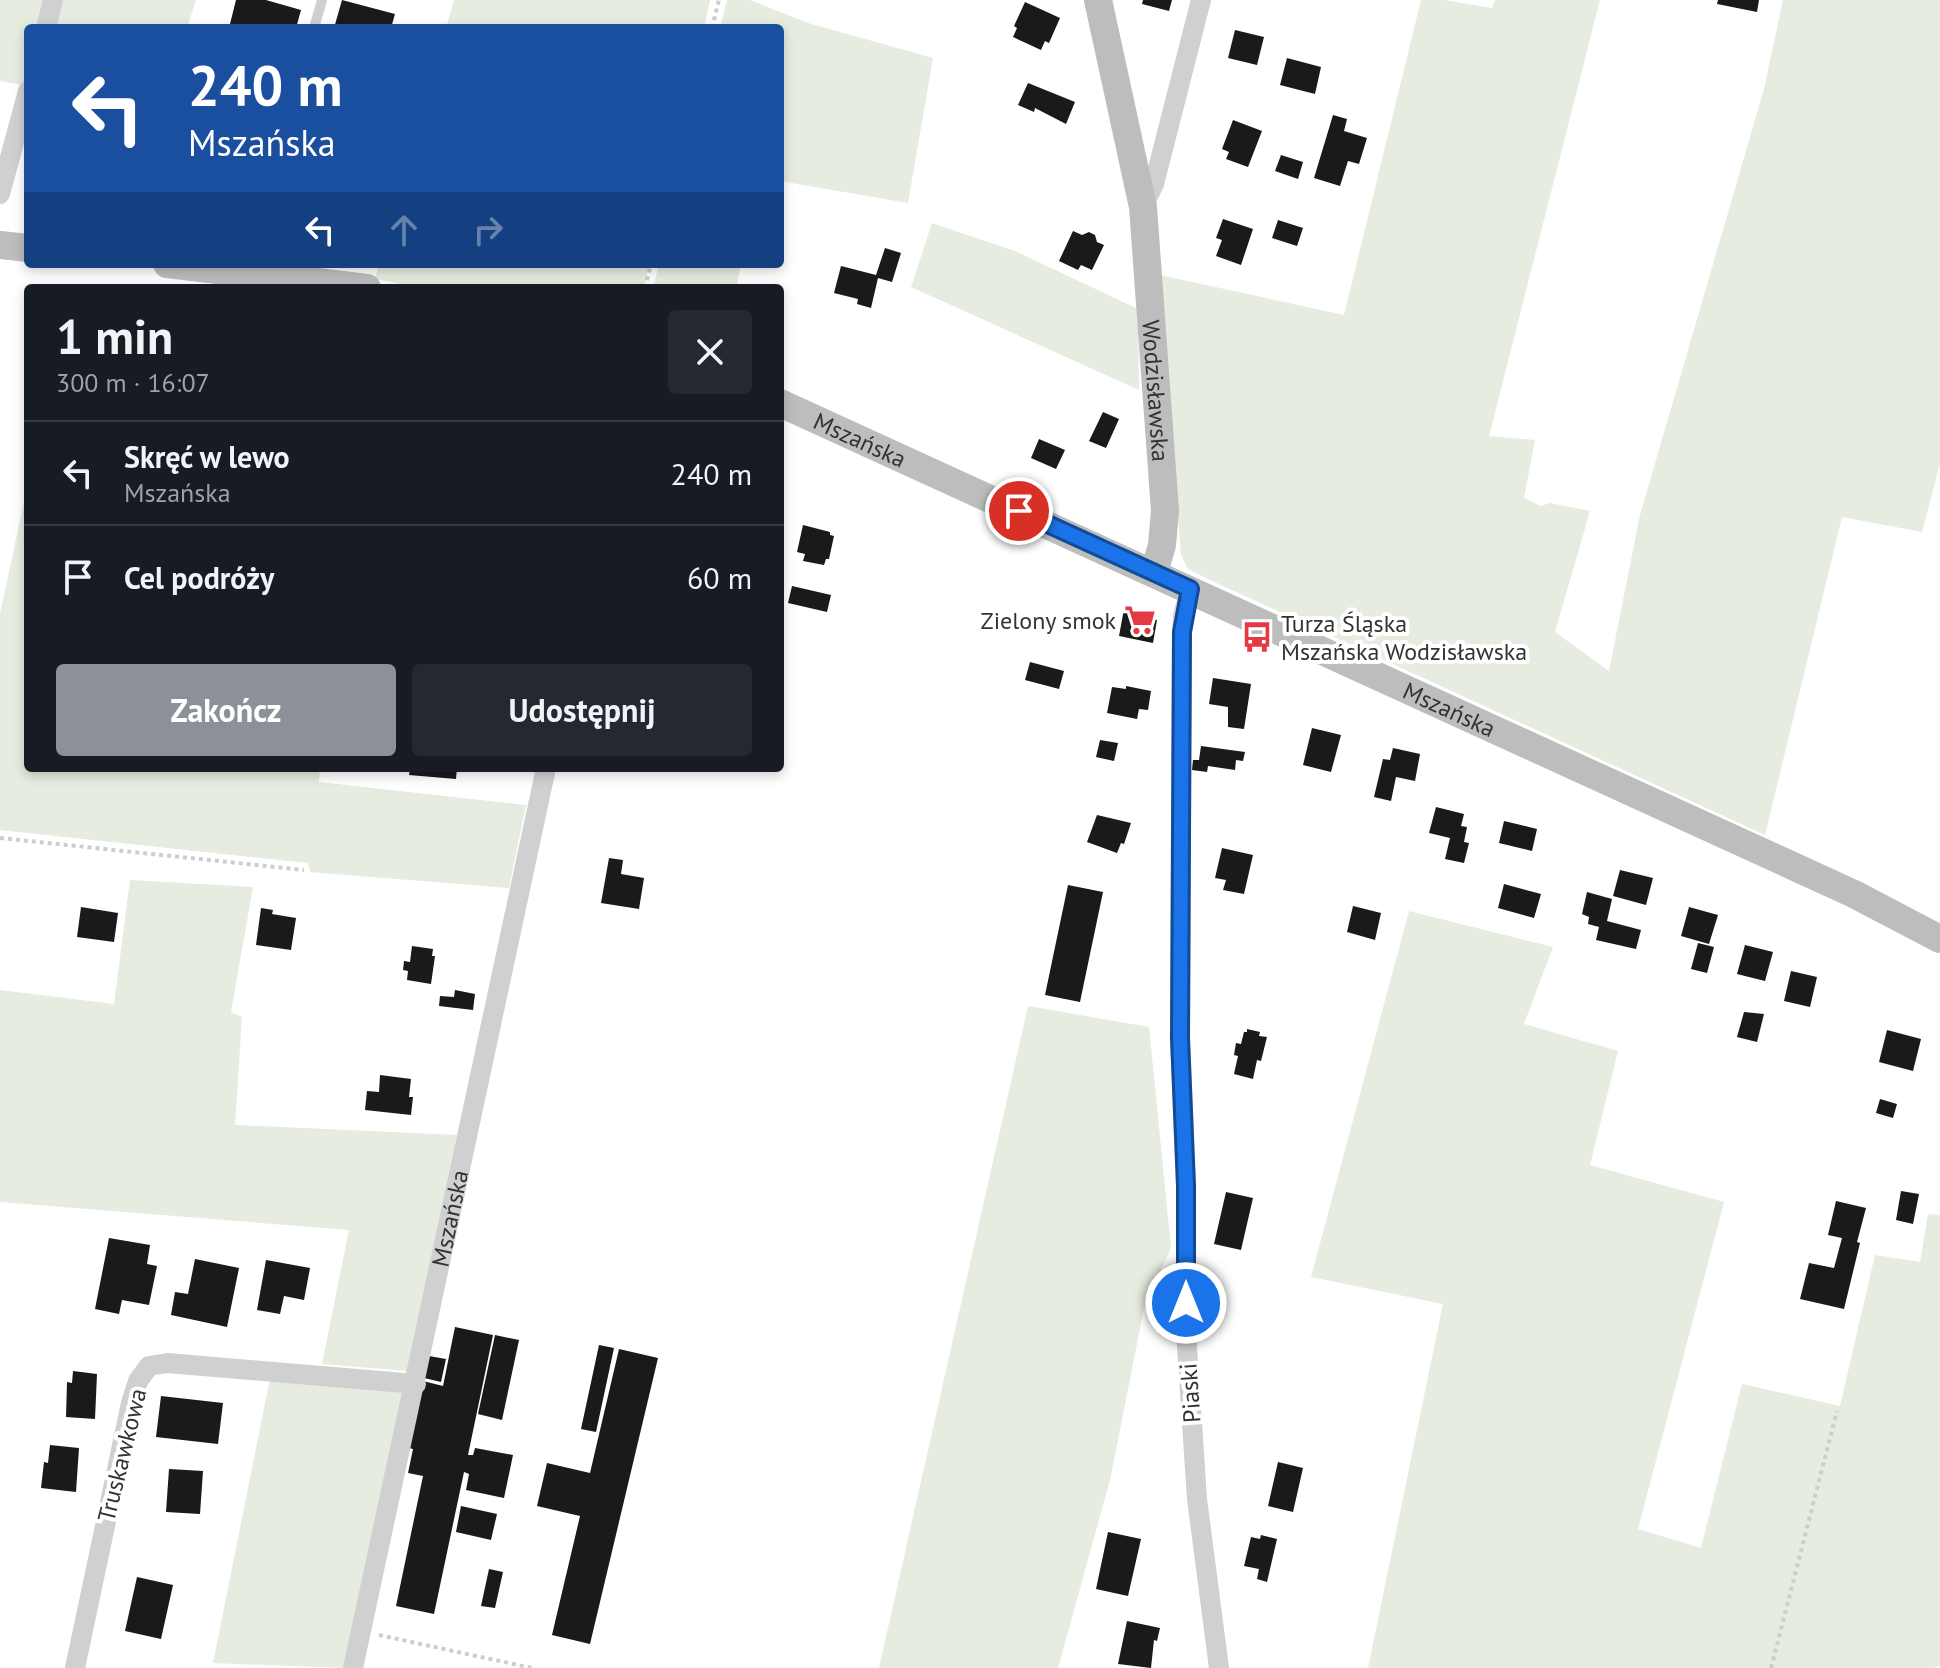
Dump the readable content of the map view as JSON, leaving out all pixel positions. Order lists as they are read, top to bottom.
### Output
{
  "streets": {
    "street": [
      "Wodzisławska",
      "Mszańska",
      "Piaski",
      "Truskawkowa"
    ]
  },
  "crossings": [
    ["Wodzisławska", "Mszańska"],
    ["Mszańska", "Piaski"],
    ["Mszańska", "Truskawkowa"]
  ],
  "places": {
    "supermarket": ["Zielony smok"],
    "bus stop": ["Turza Śląska Mszańska Wodzisławska"]
  },
  "page": {
    "turn": ["240 m", "Mszańska"],
    "heading": ["1 min", "300 m · 16:07"],
    "list": [
      {
        "name": "Skręć w lewo",
        "note": "Mszańska",
        "value": "240 m"
      },
      {
        "name": "Cel podróży",
        "value": "60 m"
      }
    ],
    "buttons": ["Zakończ", "Udostępnij"]
  }
}
